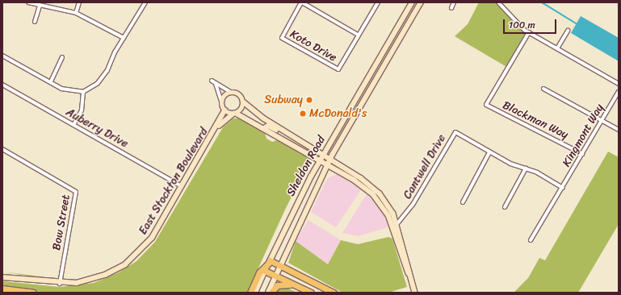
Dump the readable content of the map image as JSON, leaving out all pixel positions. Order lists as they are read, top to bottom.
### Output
{
  "streets": {
    "street": [
      "Koto Drive",
      "Blackman Way",
      "Auberry Drive",
      "Kingmont Way",
      "Sheldon Road",
      "Cantwell Drive",
      "East Stockton Boulevard",
      "Bow Street"
    ]
  },
  "crossings": [
    ["Blackman Way", "Kingmont Way"],
    ["Auberry Drive", "East Stockton Boulevard"],
    ["Kingmont Way", "Cantwell Drive"],
    ["East Stockton Boulevard", "Bow Street"]
  ],
  "places": ["Subway", "McDonald's"],
  "scale_bar": "100 m"
}
